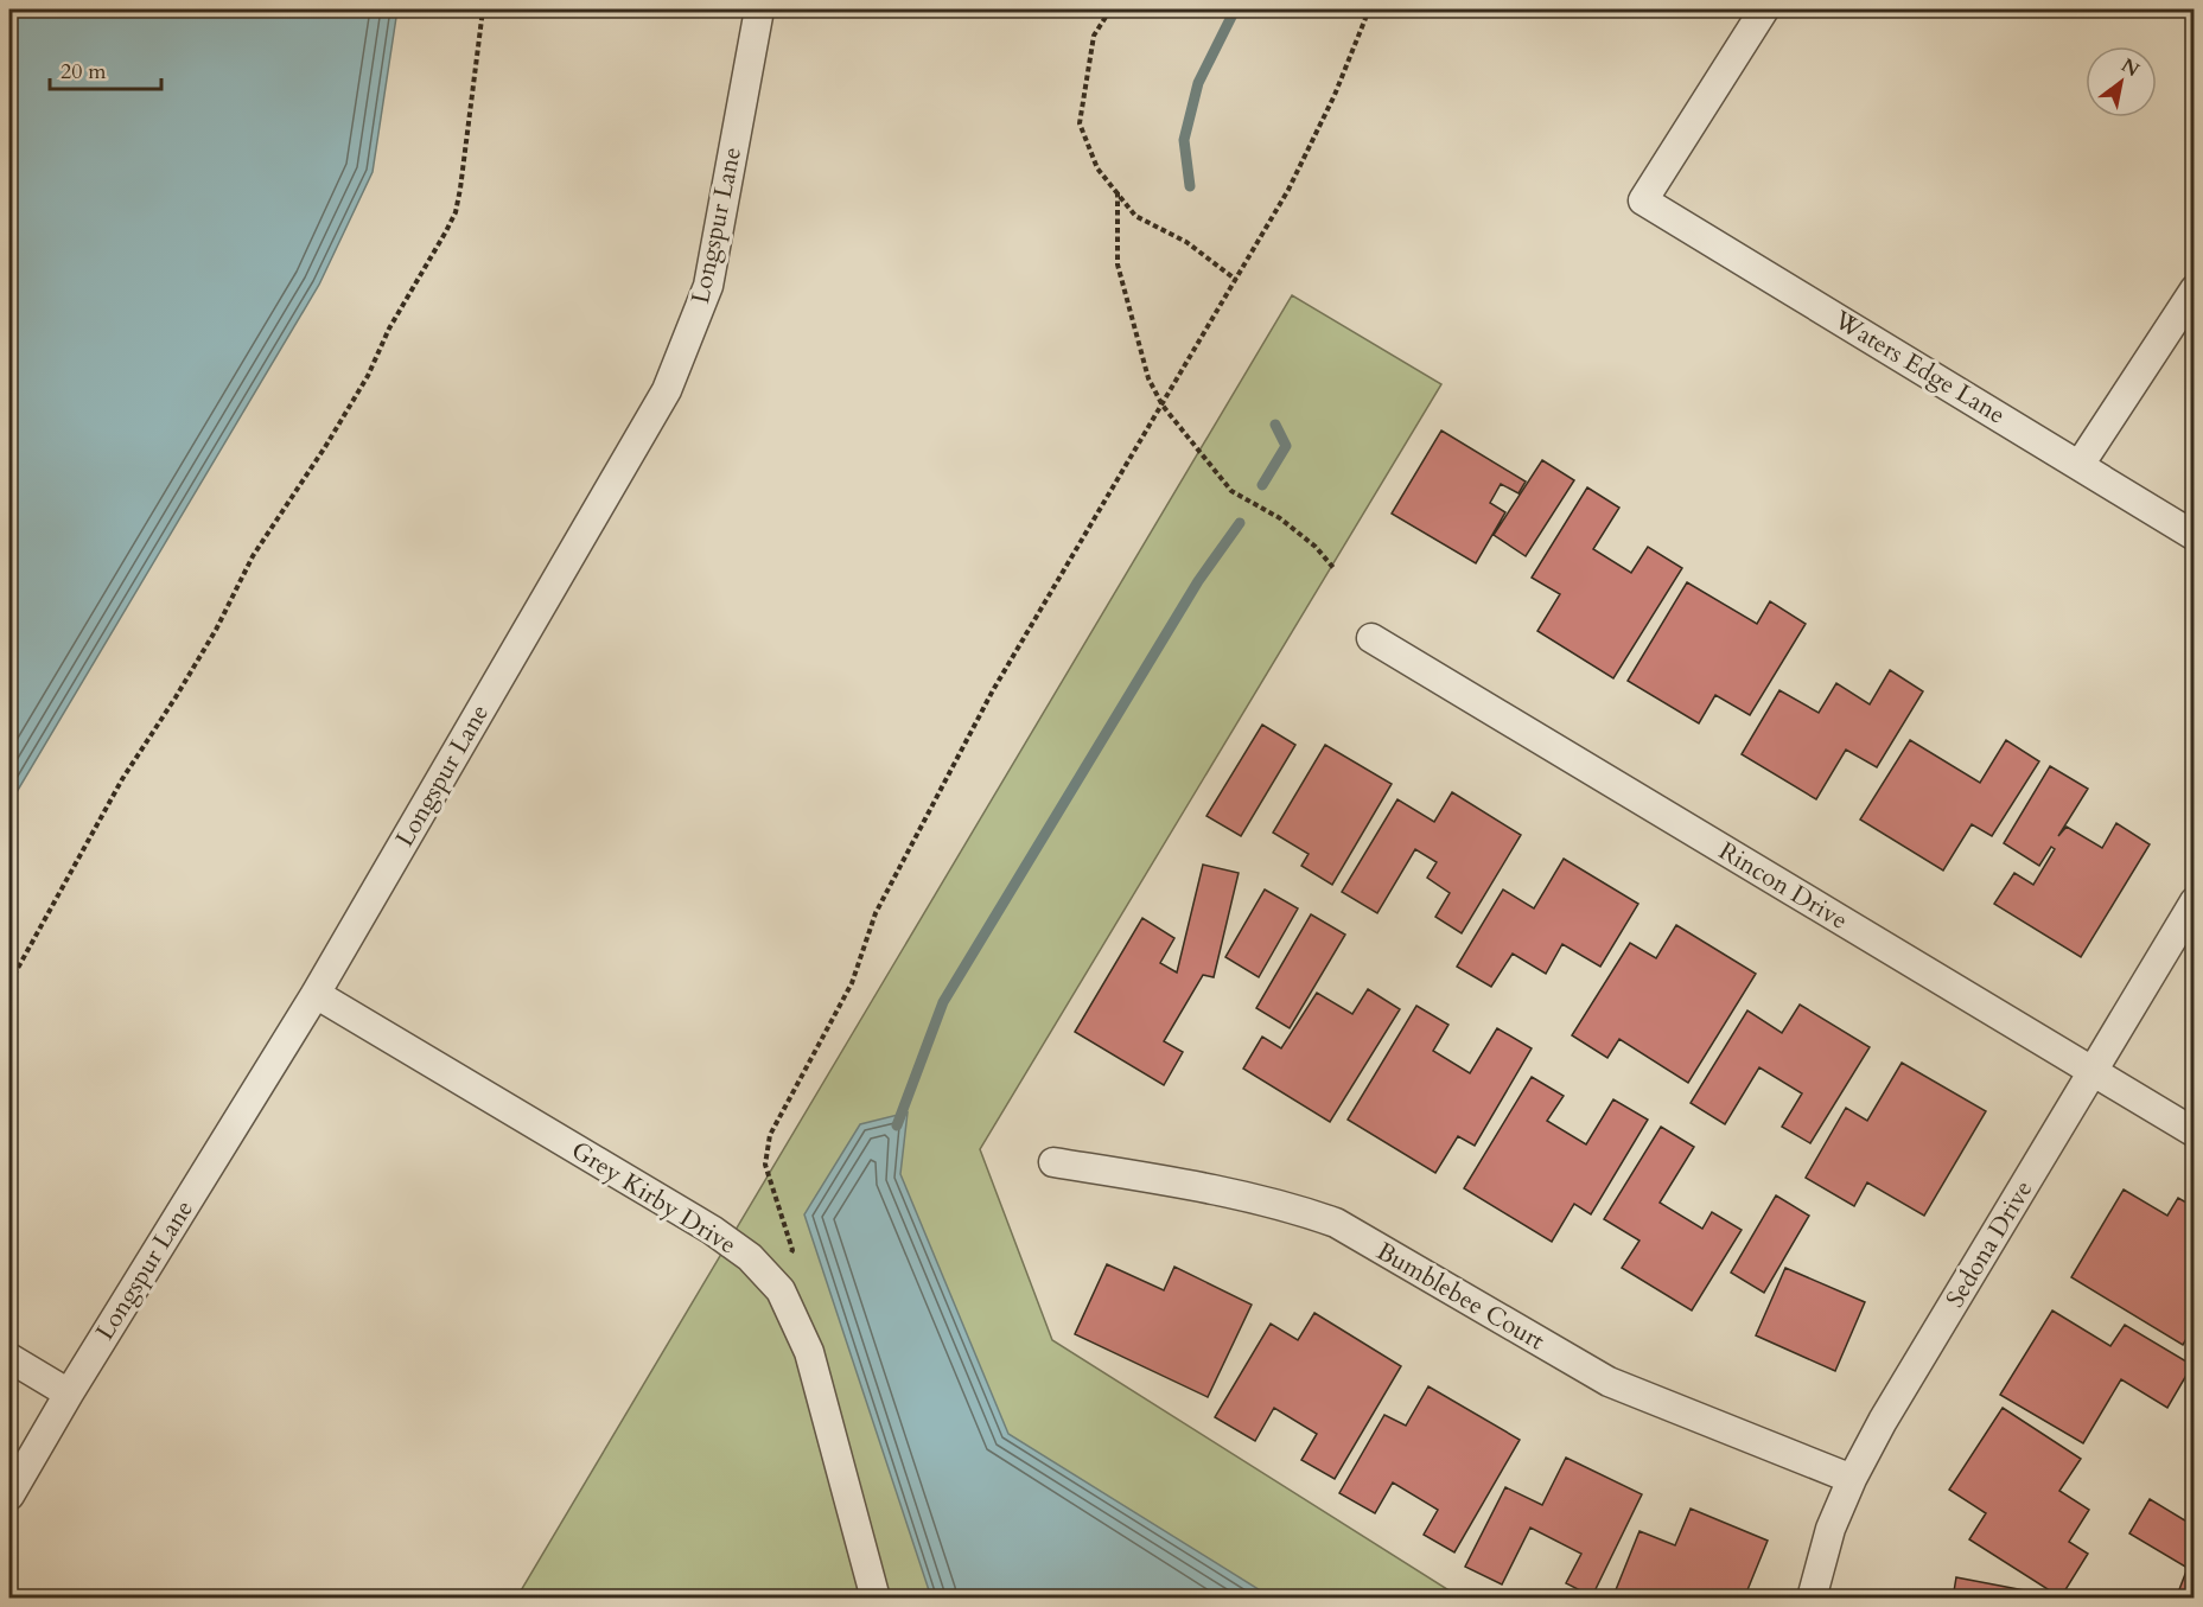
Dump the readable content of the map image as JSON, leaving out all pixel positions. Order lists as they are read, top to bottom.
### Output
{
  "streets": {
    "street": [
      "Longspur Lane",
      "Waters Edge Lane",
      "Rincon Drive",
      "Grey Kirby Drive",
      "Sedona Drive",
      "Bumblebee Court"
    ]
  },
  "crossings": [
    ["Longspur Lane", "Grey Kirby Drive"],
    ["Rincon Drive", "Sedona Drive"],
    ["Sedona Drive", "Bumblebee Court"]
  ],
  "scale_bar": "20 m",
  "north": "top right"
}
